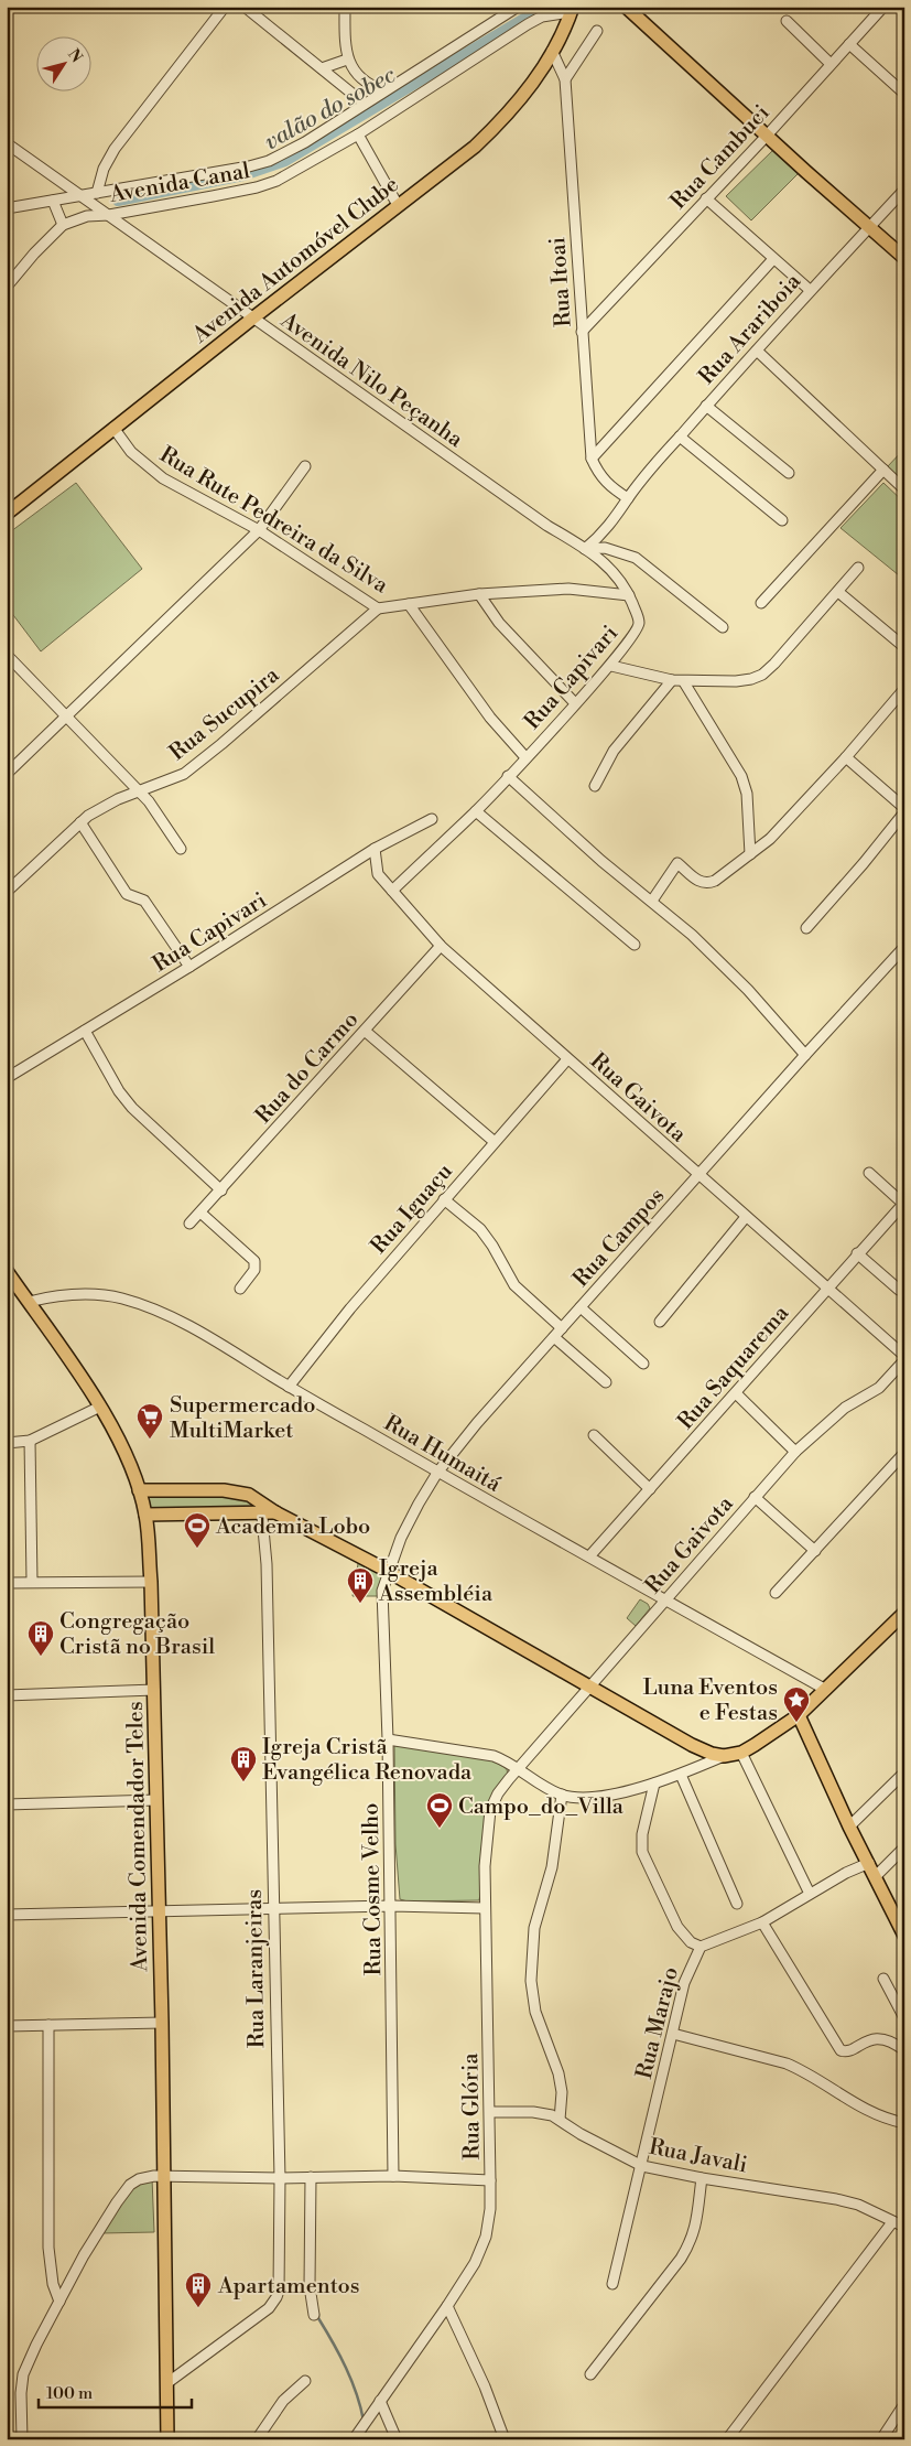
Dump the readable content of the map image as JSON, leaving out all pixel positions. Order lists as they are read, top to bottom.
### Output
{
  "streets": {
    "main road": ["Avenida Automóvel Clube", "Avenida Comendador Teles"],
    "street": [
      "Rua Cambuci",
      "Avenida Canal",
      "Rua Itoai",
      "Rua Arariboia",
      "Avenida Nilo Peçanha",
      "Rua Rute Pedreira da Silva",
      "Rua Capivari",
      "Rua Sucupira",
      "Rua do Carmo",
      "Rua Gaivota",
      "Rua Iguaçu",
      "Rua Campos",
      "Rua Saquarema",
      "Rua Humaitá",
      "Rua Cosme Velho",
      "Rua Laranjeiras",
      "Rua Marajo",
      "Rua Glória",
      "Rua Javali"
    ]
  },
  "crossings": [
    ["Rua Cambuci", "Rua Itoai"],
    ["Avenida Canal", "Avenida Automóvel Clube"],
    ["Avenida Canal", "Avenida Nilo Peçanha"],
    ["Avenida Automóvel Clube", "Rua Itoai"],
    ["Avenida Automóvel Clube", "Avenida Nilo Peçanha"],
    ["Avenida Automóvel Clube", "Rua Rute Pedreira da Silva"],
    ["Rua Itoai", "Rua Arariboia"],
    ["Rua Arariboia", "Avenida Nilo Peçanha"],
    ["Rua Arariboia", "Rua Capivari"],
    ["Avenida Nilo Peçanha", "Rua Capivari"],
    ["Rua Rute Pedreira da Silva", "Rua Capivari"],
    ["Rua Rute Pedreira da Silva", "Rua Sucupira"],
    ["Rua Capivari", "Rua Gaivota"],
    ["Rua do Carmo", "Rua Gaivota"],
    ["Rua Gaivota", "Rua Iguaçu"],
    ["Rua Gaivota", "Rua Campos"],
    ["Rua Gaivota", "Rua Saquarema"],
    ["Rua Gaivota", "Rua Humaitá"],
    ["Rua Gaivota", "Rua Glória"],
    ["Rua Iguaçu", "Rua Humaitá"],
    ["Rua Campos", "Rua Humaitá"],
    ["Rua Campos", "Rua Cosme Velho"],
    ["Rua Saquarema", "Rua Humaitá"],
    ["Rua Humaitá", "Avenida Comendador Teles"],
    ["Avenida Comendador Teles", "Rua Laranjeiras"],
    ["Rua Marajo", "Rua Javali"],
    ["Rua Glória", "Rua Javali"]
  ],
  "water": ["valão do sobec"],
  "places": {
    "supermarket": ["Supermercado MultiMarket"],
    "sports": ["Academia Lobo", "Campo_do_Villa"],
    "building": [
      "Igreja Assembléia",
      "Congregação Cristã no Brasil",
      "Igreja Cristã Evangélica Renovada",
      "Apartamentos"
    ],
    "place": ["Luna Eventos e Festas"]
  },
  "scale_bar": "100 m",
  "north": "top right"
}
